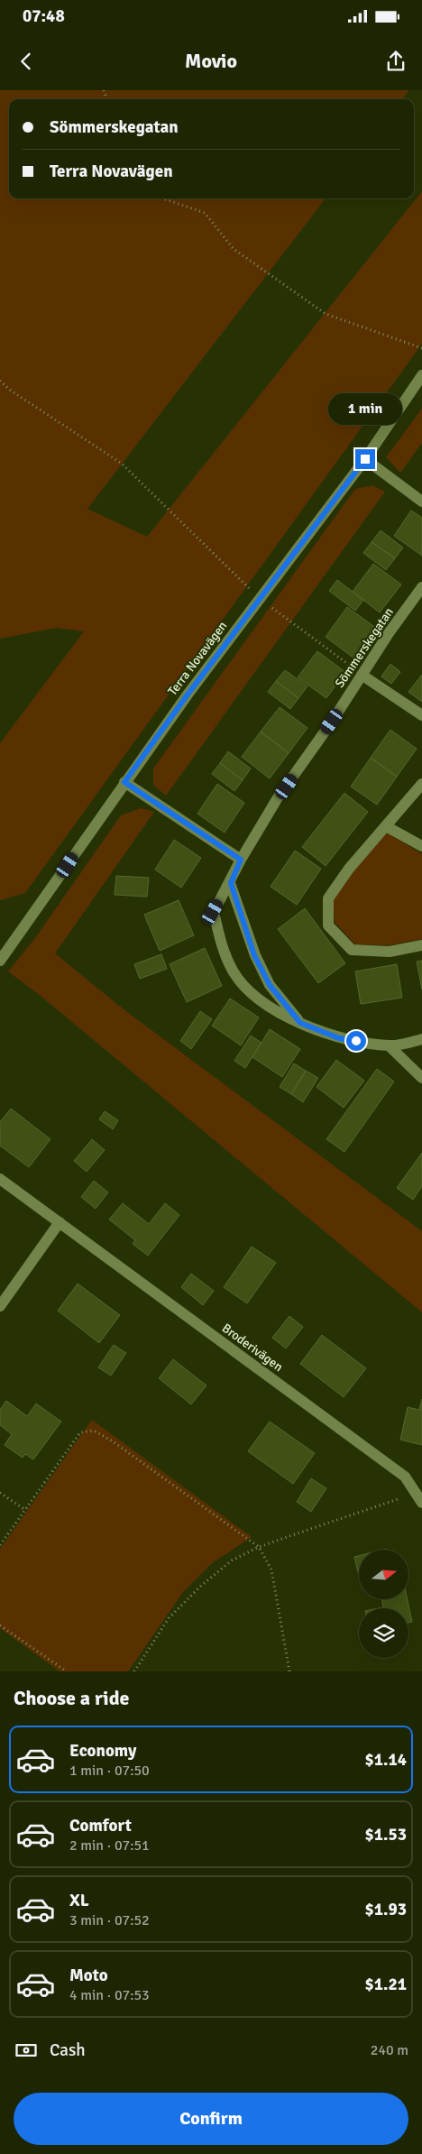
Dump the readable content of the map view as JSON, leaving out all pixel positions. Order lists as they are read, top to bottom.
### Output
{
  "streets": {
    "street": ["Sömmerskegatan", "Terra Novavägen", "Broderivägen"]
  },
  "north": "right",
  "page": {
    "status": "07:48",
    "header": "Movio",
    "banner": ["Sömmerskegatan", "Terra Novavägen"],
    "bubble": "1 min",
    "heading": "Choose a ride",
    "list": [
      {
        "name": "Economy",
        "note": "1 min · 07:50",
        "value": "$1.14"
      },
      {
        "name": "Comfort",
        "note": "2 min · 07:51",
        "value": "$1.53"
      },
      {
        "name": "XL",
        "note": "3 min · 07:52",
        "value": "$1.93"
      },
      {
        "name": "Moto",
        "note": "4 min · 07:53",
        "value": "$1.21"
      }
    ],
    "pay": ["Cash", "240 m"],
    "buttons": "Confirm"
  }
}
